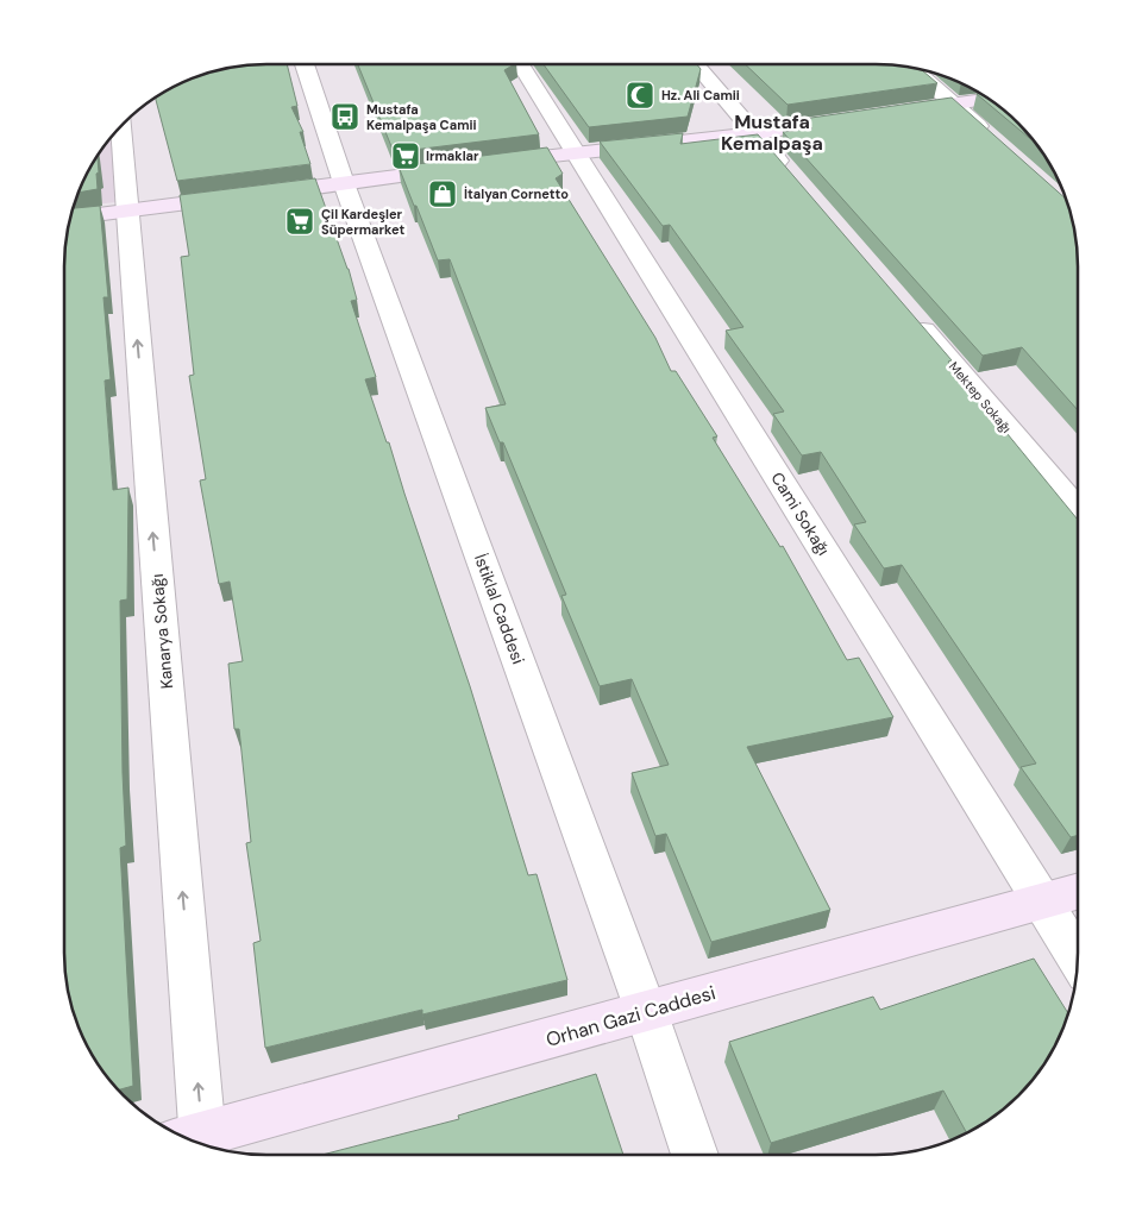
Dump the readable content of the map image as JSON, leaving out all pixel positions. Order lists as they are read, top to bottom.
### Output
{
  "streets": {
    "main road": ["Orhan Gazi Caddesi"],
    "street": [
      "Mektep Sokağı",
      "Cami Sokağı",
      "İstiklal Caddesi",
      "Kanarya Sokağı"
    ]
  },
  "crossings": [
    ["Cami Sokağı", "Orhan Gazi Caddesi"],
    ["İstiklal Caddesi", "Orhan Gazi Caddesi"]
  ],
  "one_way": ["Kanarya Sokağı"],
  "districts": ["Mustafa Kemalpaşa"],
  "places": {
    "mosque": ["Hz. Ali Camii"],
    "bus stop": ["Mustafa Kemalpaşa Camii"],
    "supermarket": ["Irmaklar", "Çil Kardeşler Süpermarket"],
    "shop": ["İtalyan Cornetto"]
  }
}
